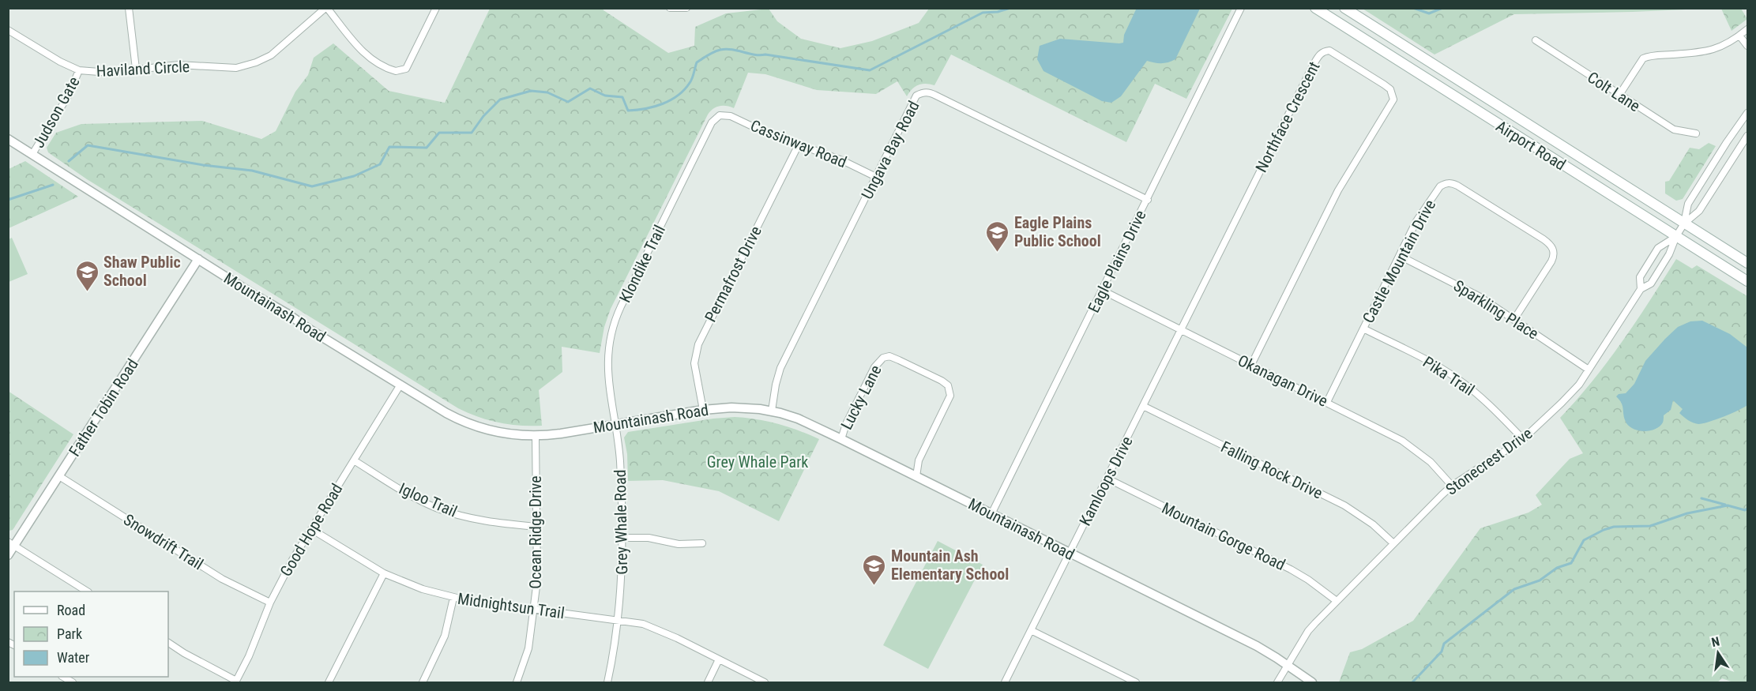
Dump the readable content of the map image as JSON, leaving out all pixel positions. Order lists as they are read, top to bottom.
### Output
{
  "streets": {
    "main road": ["Airport Road"],
    "street": [
      "Haviland Circle",
      "Colt Lane",
      "Judson Gate",
      "Northface Crescent",
      "Cassinway Road",
      "Ungava Bay Road",
      "Eagle Plains Drive",
      "Castle Mountain Drive",
      "Klondike Trail",
      "Permafrost Drive",
      "Mountainash Road",
      "Sparkling Place",
      "Pika Trail",
      "Okanagan Drive",
      "Lucky Lane",
      "Father Tobin Road",
      "Stonecrest Drive",
      "Falling Rock Drive",
      "Kamloops Drive",
      "Igloo Trail",
      "Grey Whale Road",
      "Good Hope Road",
      "Ocean Ridge Drive",
      "Mountain Gorge Road",
      "Snowdrift Trail",
      "Midnightsun Trail"
    ]
  },
  "crossings": [
    ["Haviland Circle", "Judson Gate"],
    ["Judson Gate", "Mountainash Road"],
    ["Northface Crescent", "Okanagan Drive"],
    ["Northface Crescent", "Kamloops Drive"],
    ["Cassinway Road", "Ungava Bay Road"],
    ["Cassinway Road", "Klondike Trail"],
    ["Cassinway Road", "Permafrost Drive"],
    ["Airport Road", "Stonecrest Drive"],
    ["Ungava Bay Road", "Eagle Plains Drive"],
    ["Ungava Bay Road", "Mountainash Road"],
    ["Eagle Plains Drive", "Mountainash Road"],
    ["Eagle Plains Drive", "Okanagan Drive"],
    ["Castle Mountain Drive", "Sparkling Place"],
    ["Castle Mountain Drive", "Pika Trail"],
    ["Castle Mountain Drive", "Okanagan Drive"],
    ["Klondike Trail", "Mountainash Road"],
    ["Klondike Trail", "Grey Whale Road"],
    ["Permafrost Drive", "Mountainash Road"],
    ["Mountainash Road", "Lucky Lane"],
    ["Mountainash Road", "Father Tobin Road"],
    ["Mountainash Road", "Stonecrest Drive"],
    ["Mountainash Road", "Kamloops Drive"],
    ["Mountainash Road", "Grey Whale Road"],
    ["Mountainash Road", "Good Hope Road"],
    ["Mountainash Road", "Ocean Ridge Drive"],
    ["Sparkling Place", "Stonecrest Drive"],
    ["Pika Trail", "Stonecrest Drive"],
    ["Okanagan Drive", "Stonecrest Drive"],
    ["Okanagan Drive", "Kamloops Drive"],
    ["Father Tobin Road", "Snowdrift Trail"],
    ["Stonecrest Drive", "Falling Rock Drive"],
    ["Stonecrest Drive", "Mountain Gorge Road"],
    ["Falling Rock Drive", "Kamloops Drive"],
    ["Kamloops Drive", "Mountain Gorge Road"],
    ["Igloo Trail", "Good Hope Road"],
    ["Igloo Trail", "Ocean Ridge Drive"],
    ["Grey Whale Road", "Midnightsun Trail"],
    ["Good Hope Road", "Snowdrift Trail"],
    ["Good Hope Road", "Midnightsun Trail"],
    ["Ocean Ridge Drive", "Midnightsun Trail"]
  ],
  "parks": ["Grey Whale Park"],
  "places": {
    "school or university": ["Eagle Plains Public School", "Shaw Public School", "Mountain Ash Elementary School"]
  },
  "legend": ["Road", "Park", "Water"],
  "north": "top"
}
